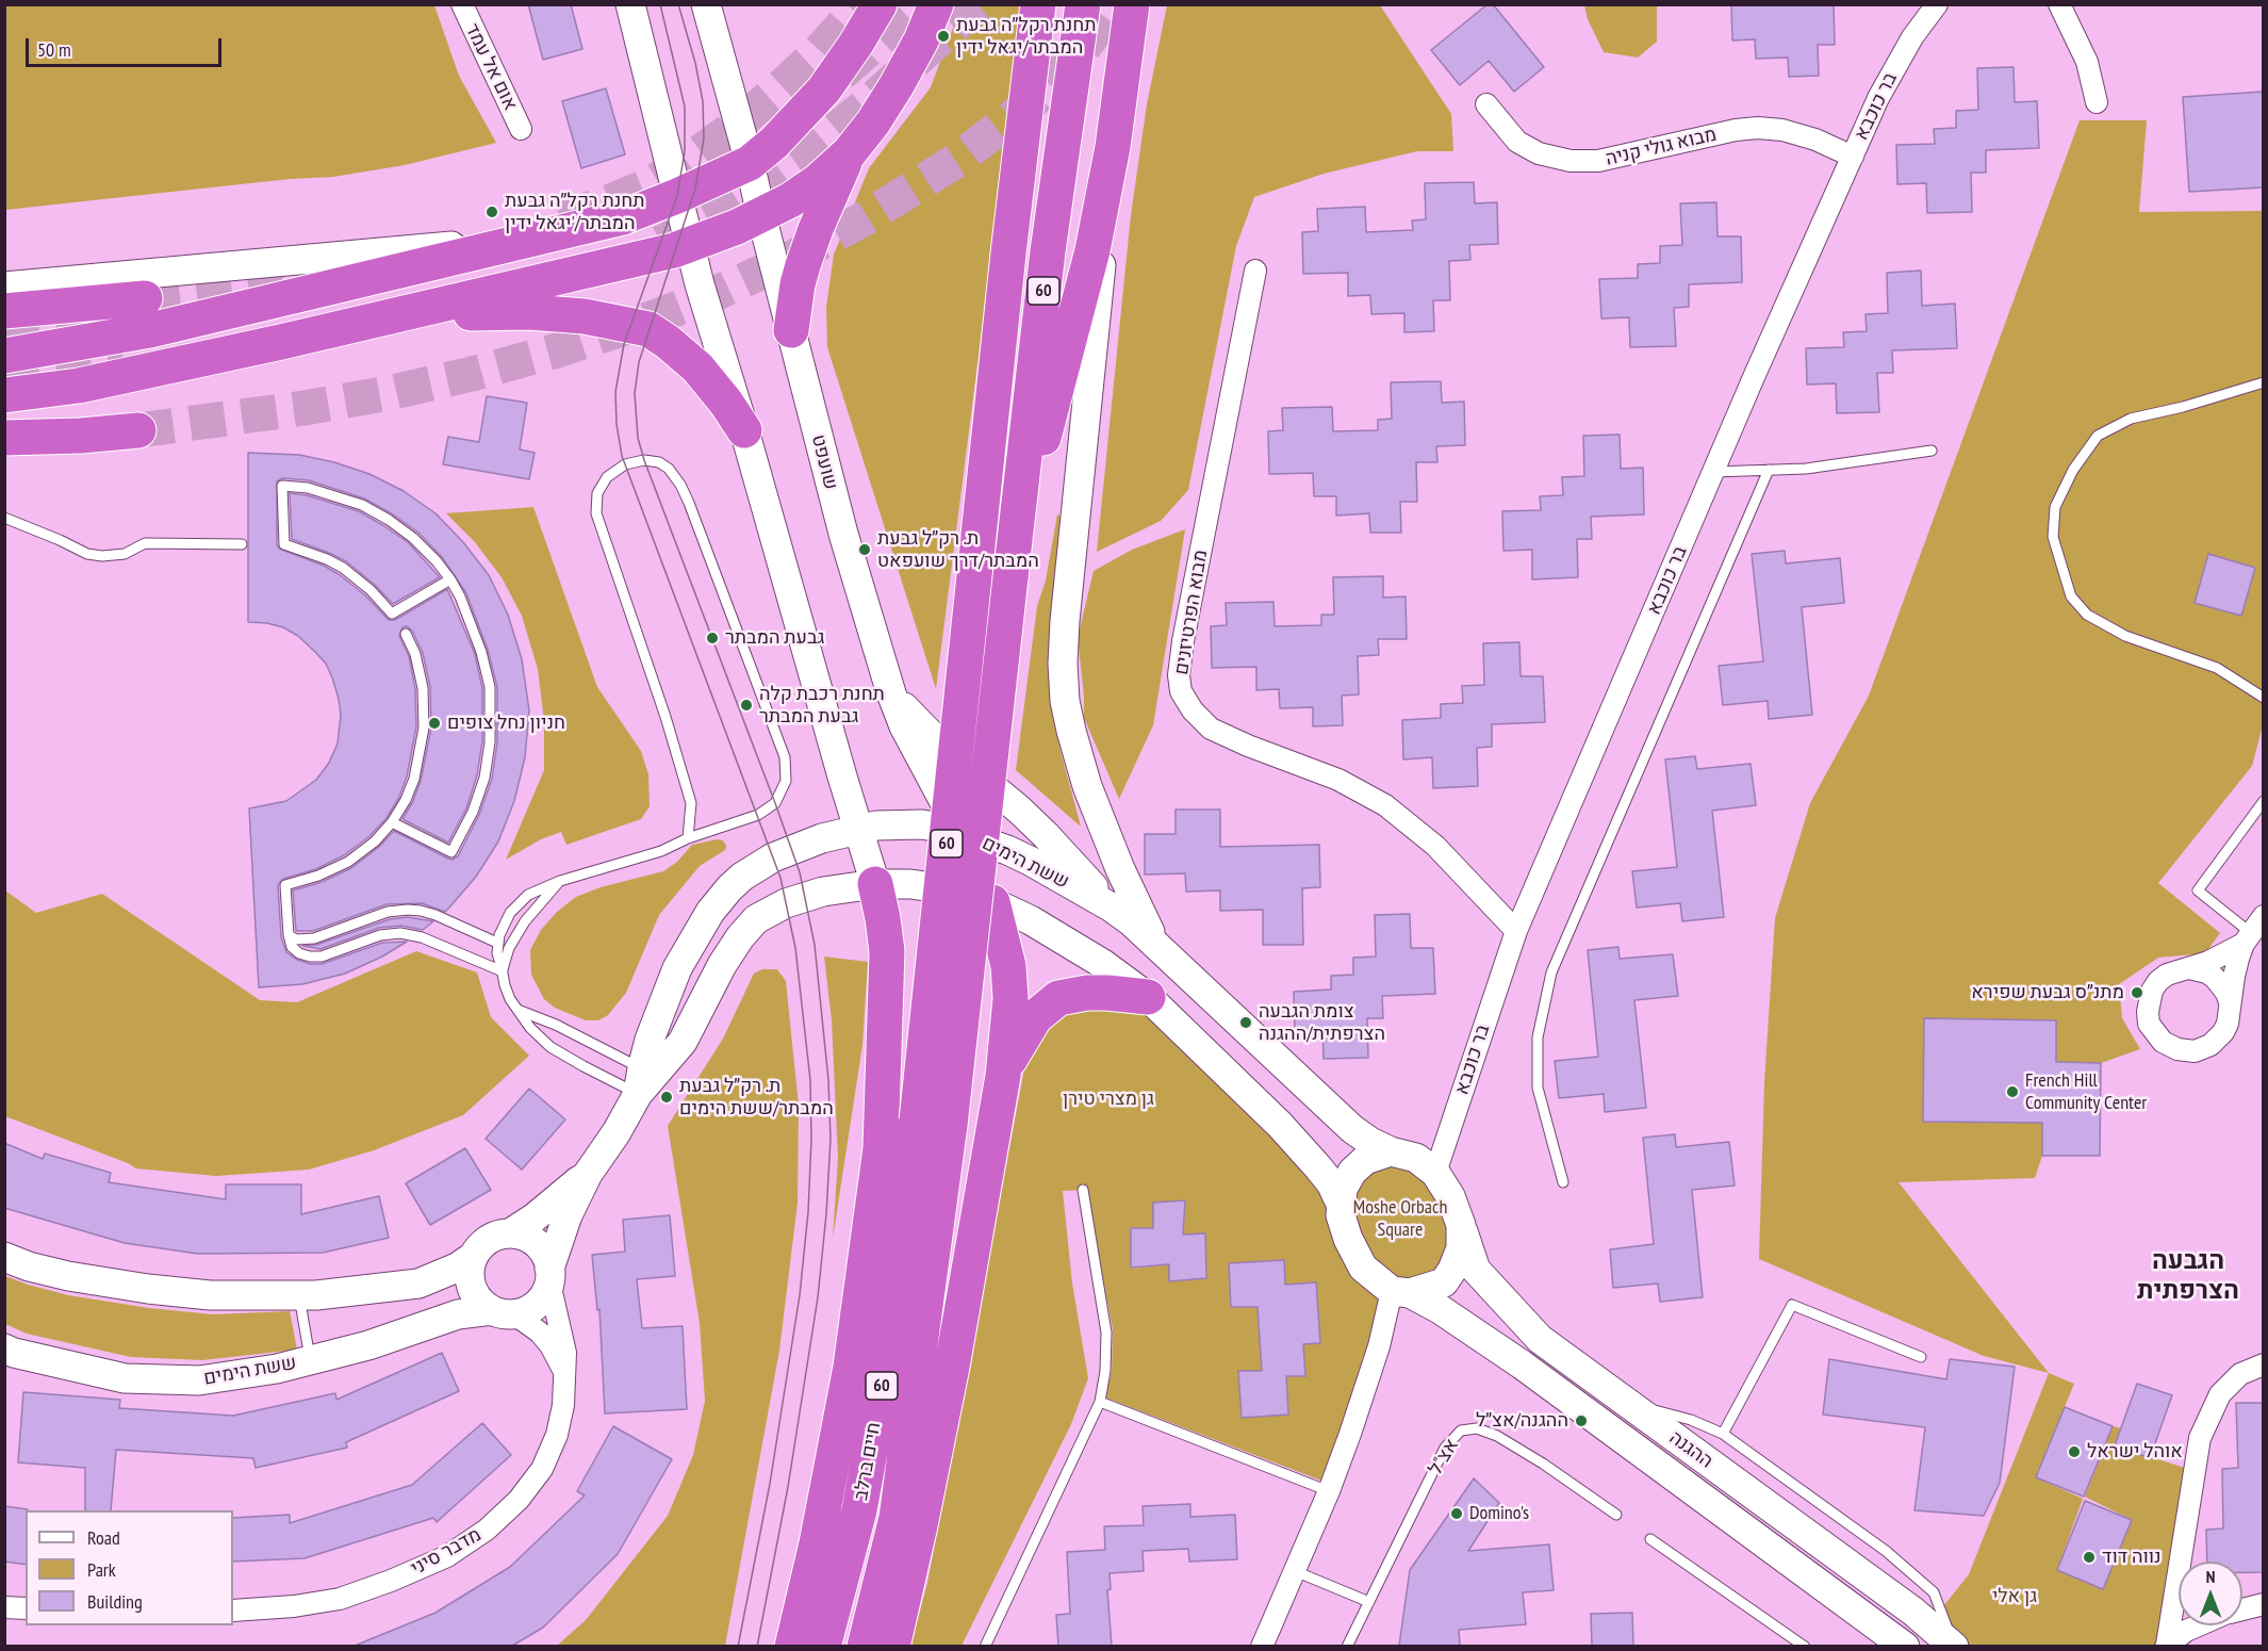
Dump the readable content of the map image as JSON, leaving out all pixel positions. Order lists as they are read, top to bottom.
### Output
{
  "streets": {
    "highway": ["60", "חיים ברלב"],
    "street": [
      "אום אל עמד",
      "בר כוכבא",
      "מבוא גולי קניה",
      "שועפט",
      "מבוא הפרטיזנים",
      "ששת הימים",
      "ההגנה",
      "מדבר סיני"
    ],
    "lane": ["אצ\"ל"]
  },
  "crossings": [
    ["בר כוכבא", "מבוא גולי קניה"],
    ["בר כוכבא", "מבוא הפרטיזנים"],
    ["בר כוכבא", "ששת הימים"],
    ["בר כוכבא", "ההגנה"],
    ["60", "חיים ברלב"],
    ["שועפט", "ששת הימים"],
    ["ששת הימים", "ההגנה"],
    ["ששת הימים", "מדבר סיני"]
  ],
  "districts": ["הגבעה הצרפתית"],
  "parks": ["גן מצרי טירן", "Moshe Orbach Square", "גן אלי"],
  "places": [
    "תחנת רקל״ה גבעת המבתר/יגאל ידין",
    "תחנת רקל״ה גבעת המבתר/'יגאל ידין",
    "ת. רק״ל גבעת המבתר/דרך שועפאט",
    "גבעת המבתר",
    "תחנת רכבת קלה גבעת המבתר",
    "חניון נחל צופים",
    "מתנ״ס גבעת שפירא",
    "צומת הגבעה הצרפתית/ההגנה",
    "French Hill Community Center",
    "ת. רק״ל גבעת המבתר/ששת הימים",
    "ההגנה/אצ״ל",
    "אוהל ישראל",
    "Domino's",
    "נווה דוד"
  ],
  "legend": ["Road", "Park", "Building"],
  "scale_bar": "50 m",
  "north": "top"
}
